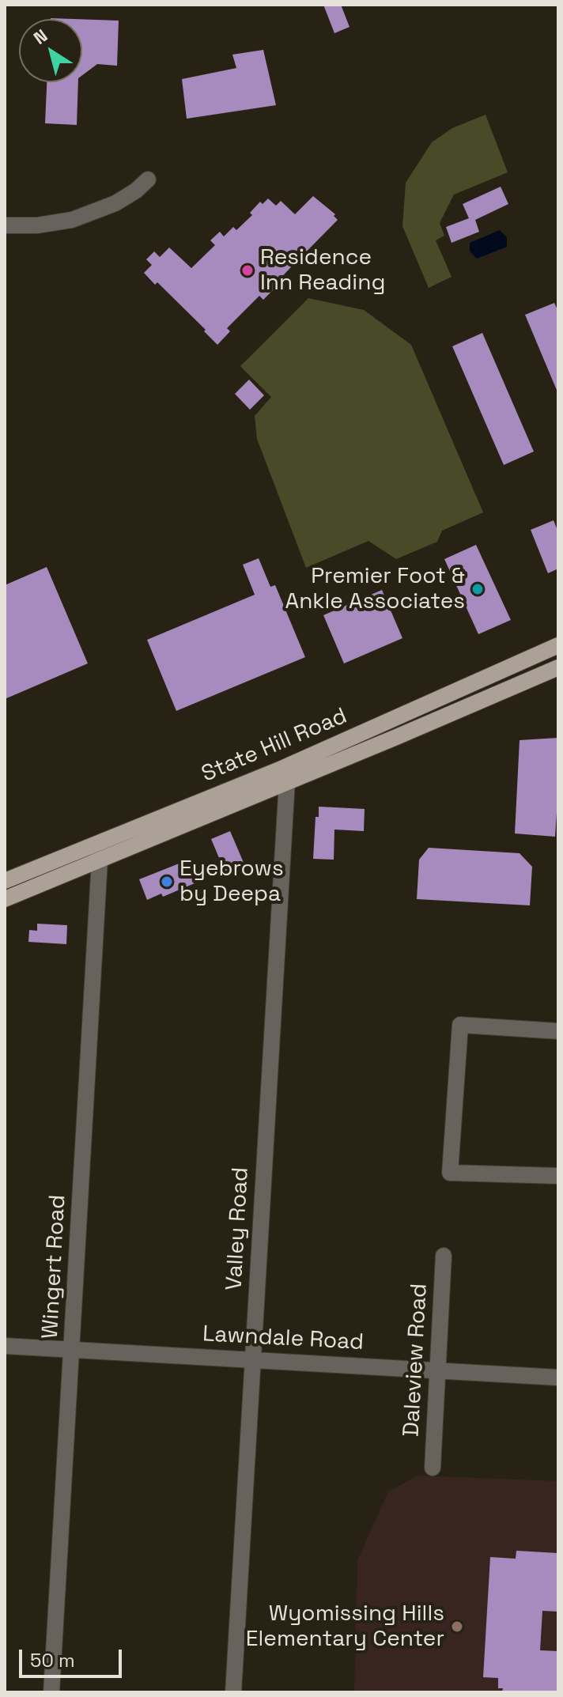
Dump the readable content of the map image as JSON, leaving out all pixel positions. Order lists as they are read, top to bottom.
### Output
{
  "streets": {
    "main road": ["State Hill Road"],
    "street": [
      "Valley Road",
      "Wingert Road",
      "Lawndale Road",
      "Daleview Road"
    ]
  },
  "crossings": [
    ["State Hill Road", "Valley Road"],
    ["State Hill Road", "Wingert Road"],
    ["Valley Road", "Lawndale Road"],
    ["Wingert Road", "Lawndale Road"],
    ["Lawndale Road", "Daleview Road"]
  ],
  "places": [
    "Residence Inn Reading",
    "Premier Foot & Ankle Associates",
    "Eyebrows by Deepa",
    "Wyomissing Hills Elementary Center"
  ],
  "scale_bar": "50 m",
  "north": "top left"
}
